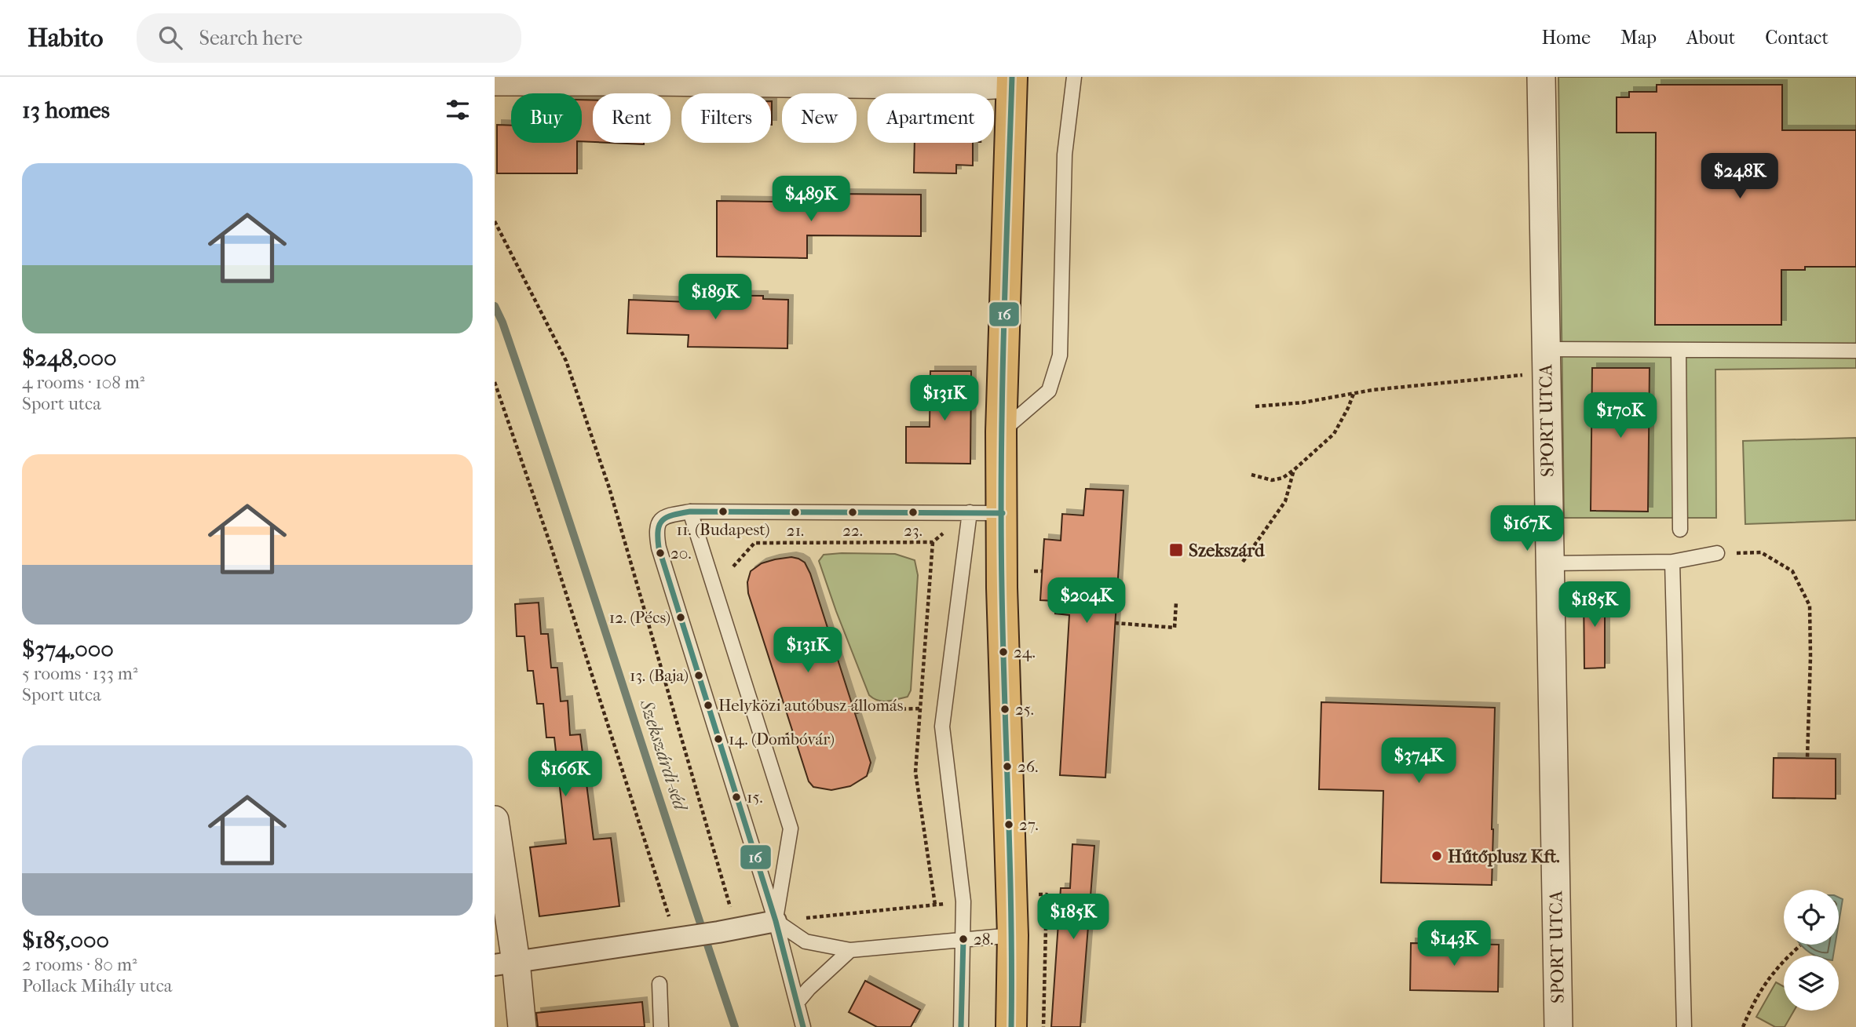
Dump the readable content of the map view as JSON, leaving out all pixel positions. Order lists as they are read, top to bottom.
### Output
{
  "streets": {
    "street": ["SPORT UTCA"]
  },
  "water": ["Szekszárdi-séd"],
  "places": {
    "other": [
      "11. (Budapest)",
      "21.",
      "22.",
      "23.",
      "20.",
      "12. (Pécs)",
      "24.",
      "13. (Baja)",
      "Helyközi autóbusz-állomás",
      "25.",
      "14. (Dombóvár)",
      "26.",
      "15.",
      "27.",
      "Hűtőplusz Kft.",
      "28."
    ],
    "transit": ["Szekszárd"]
  },
  "lines": ["transit line 16"],
  "page": {
    "header": "Habito",
    "search": "Search here",
    "nav": [
      "Home",
      "Map",
      "About",
      "Contact"
    ],
    "heading": "13 homes",
    "chip": [
      "Buy",
      "Rent",
      "Filters",
      "New",
      "Apartment"
    ],
    "list": [
      {
        "name": "$248,000",
        "note": "4 rooms · 108 m² · Sport utca"
      },
      {
        "name": "$374,000",
        "note": "5 rooms · 133 m² · Sport utca"
      },
      {
        "name": "$185,000",
        "note": "2 rooms · 80 m² · Pollack Mihály utca"
      }
    ],
    "price": [
      "$248K",
      "$489K",
      "$189K",
      "$131K",
      "$170K",
      "$167K",
      "$204K",
      "$185K",
      "$131K",
      "$374K",
      "$166K",
      "$185K",
      "$143K"
    ]
  }
}
